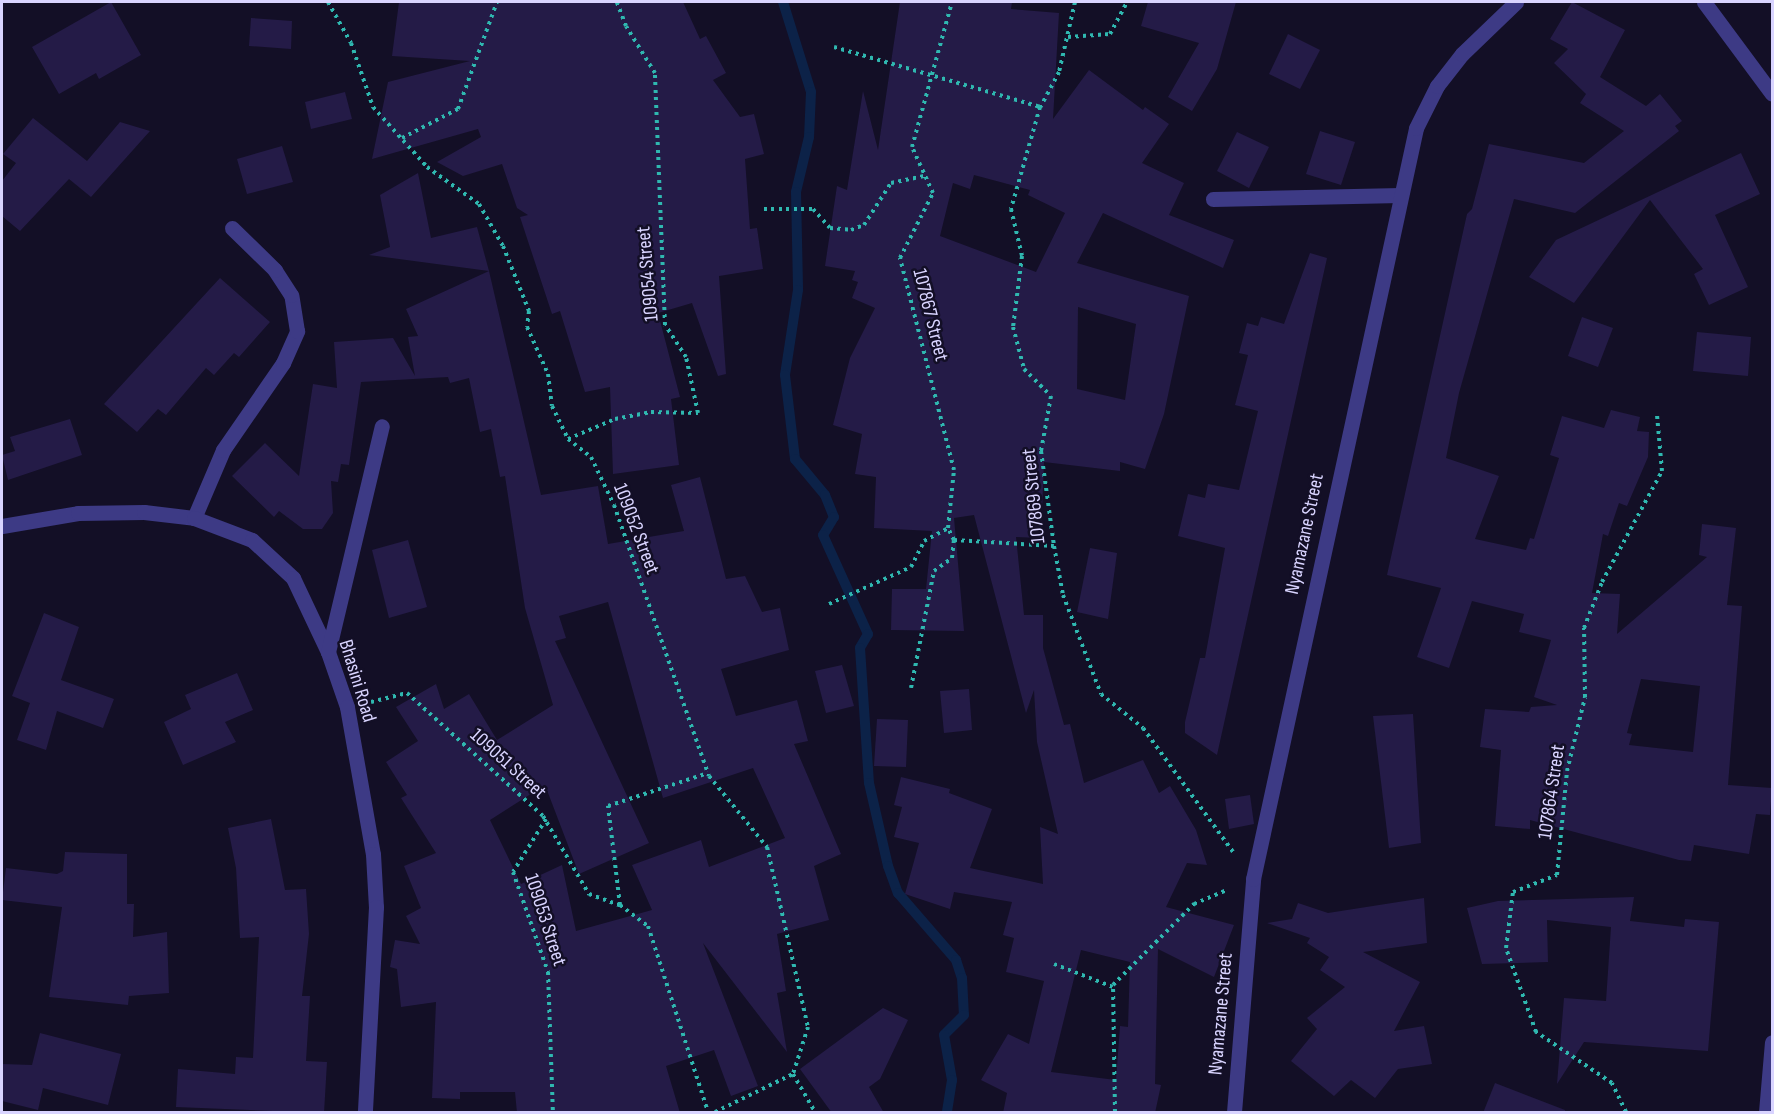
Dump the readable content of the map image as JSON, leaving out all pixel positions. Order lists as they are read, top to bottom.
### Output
{
  "streets": {
    "street": ["Nyamazane Street", "Bhasini Road"],
    "path": [
      "109054 Street",
      "107867 Street",
      "107869 Street",
      "109052 Street",
      "109051 Street",
      "107864 Street",
      "109053 Street"
    ]
  },
  "crossings": [
    ["109054 Street", "109052 Street"],
    ["107869 Street", "Nyamazane Street"],
    ["Bhasini Road", "109051 Street"],
    ["109051 Street", "109053 Street"]
  ]
}
